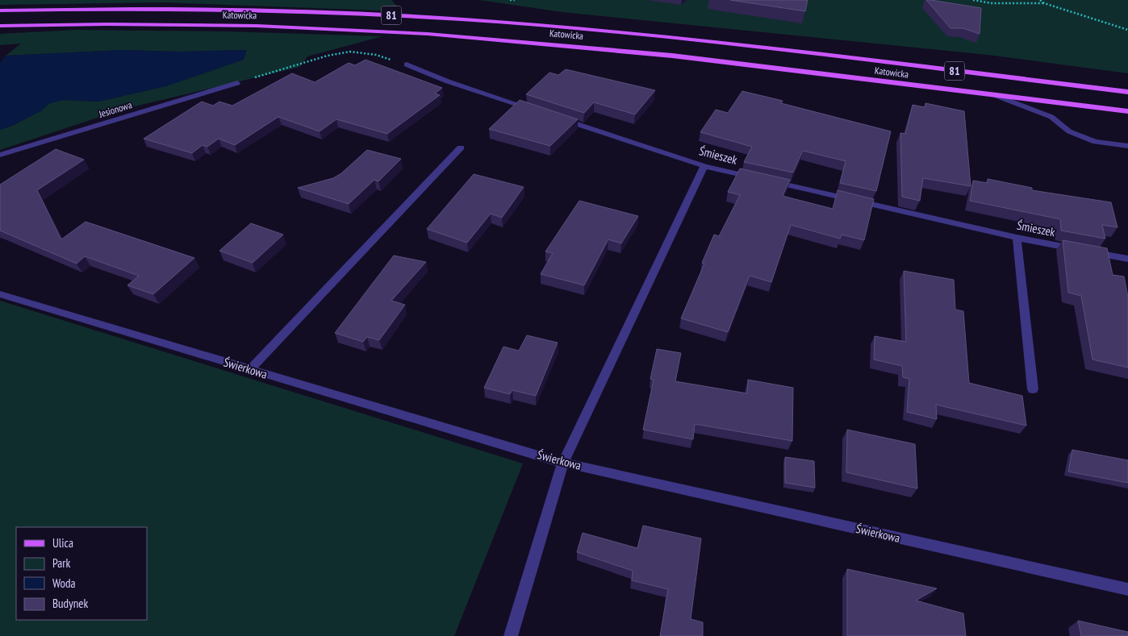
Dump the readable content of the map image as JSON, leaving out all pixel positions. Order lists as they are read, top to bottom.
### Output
{
  "streets": {
    "main road": ["Katowicka", "81"],
    "street": ["Jesionowa", "Śmieszek", "Świerkowa"]
  },
  "legend": [
    "Ulica",
    "Park",
    "Woda",
    "Budynek"
  ]
}
